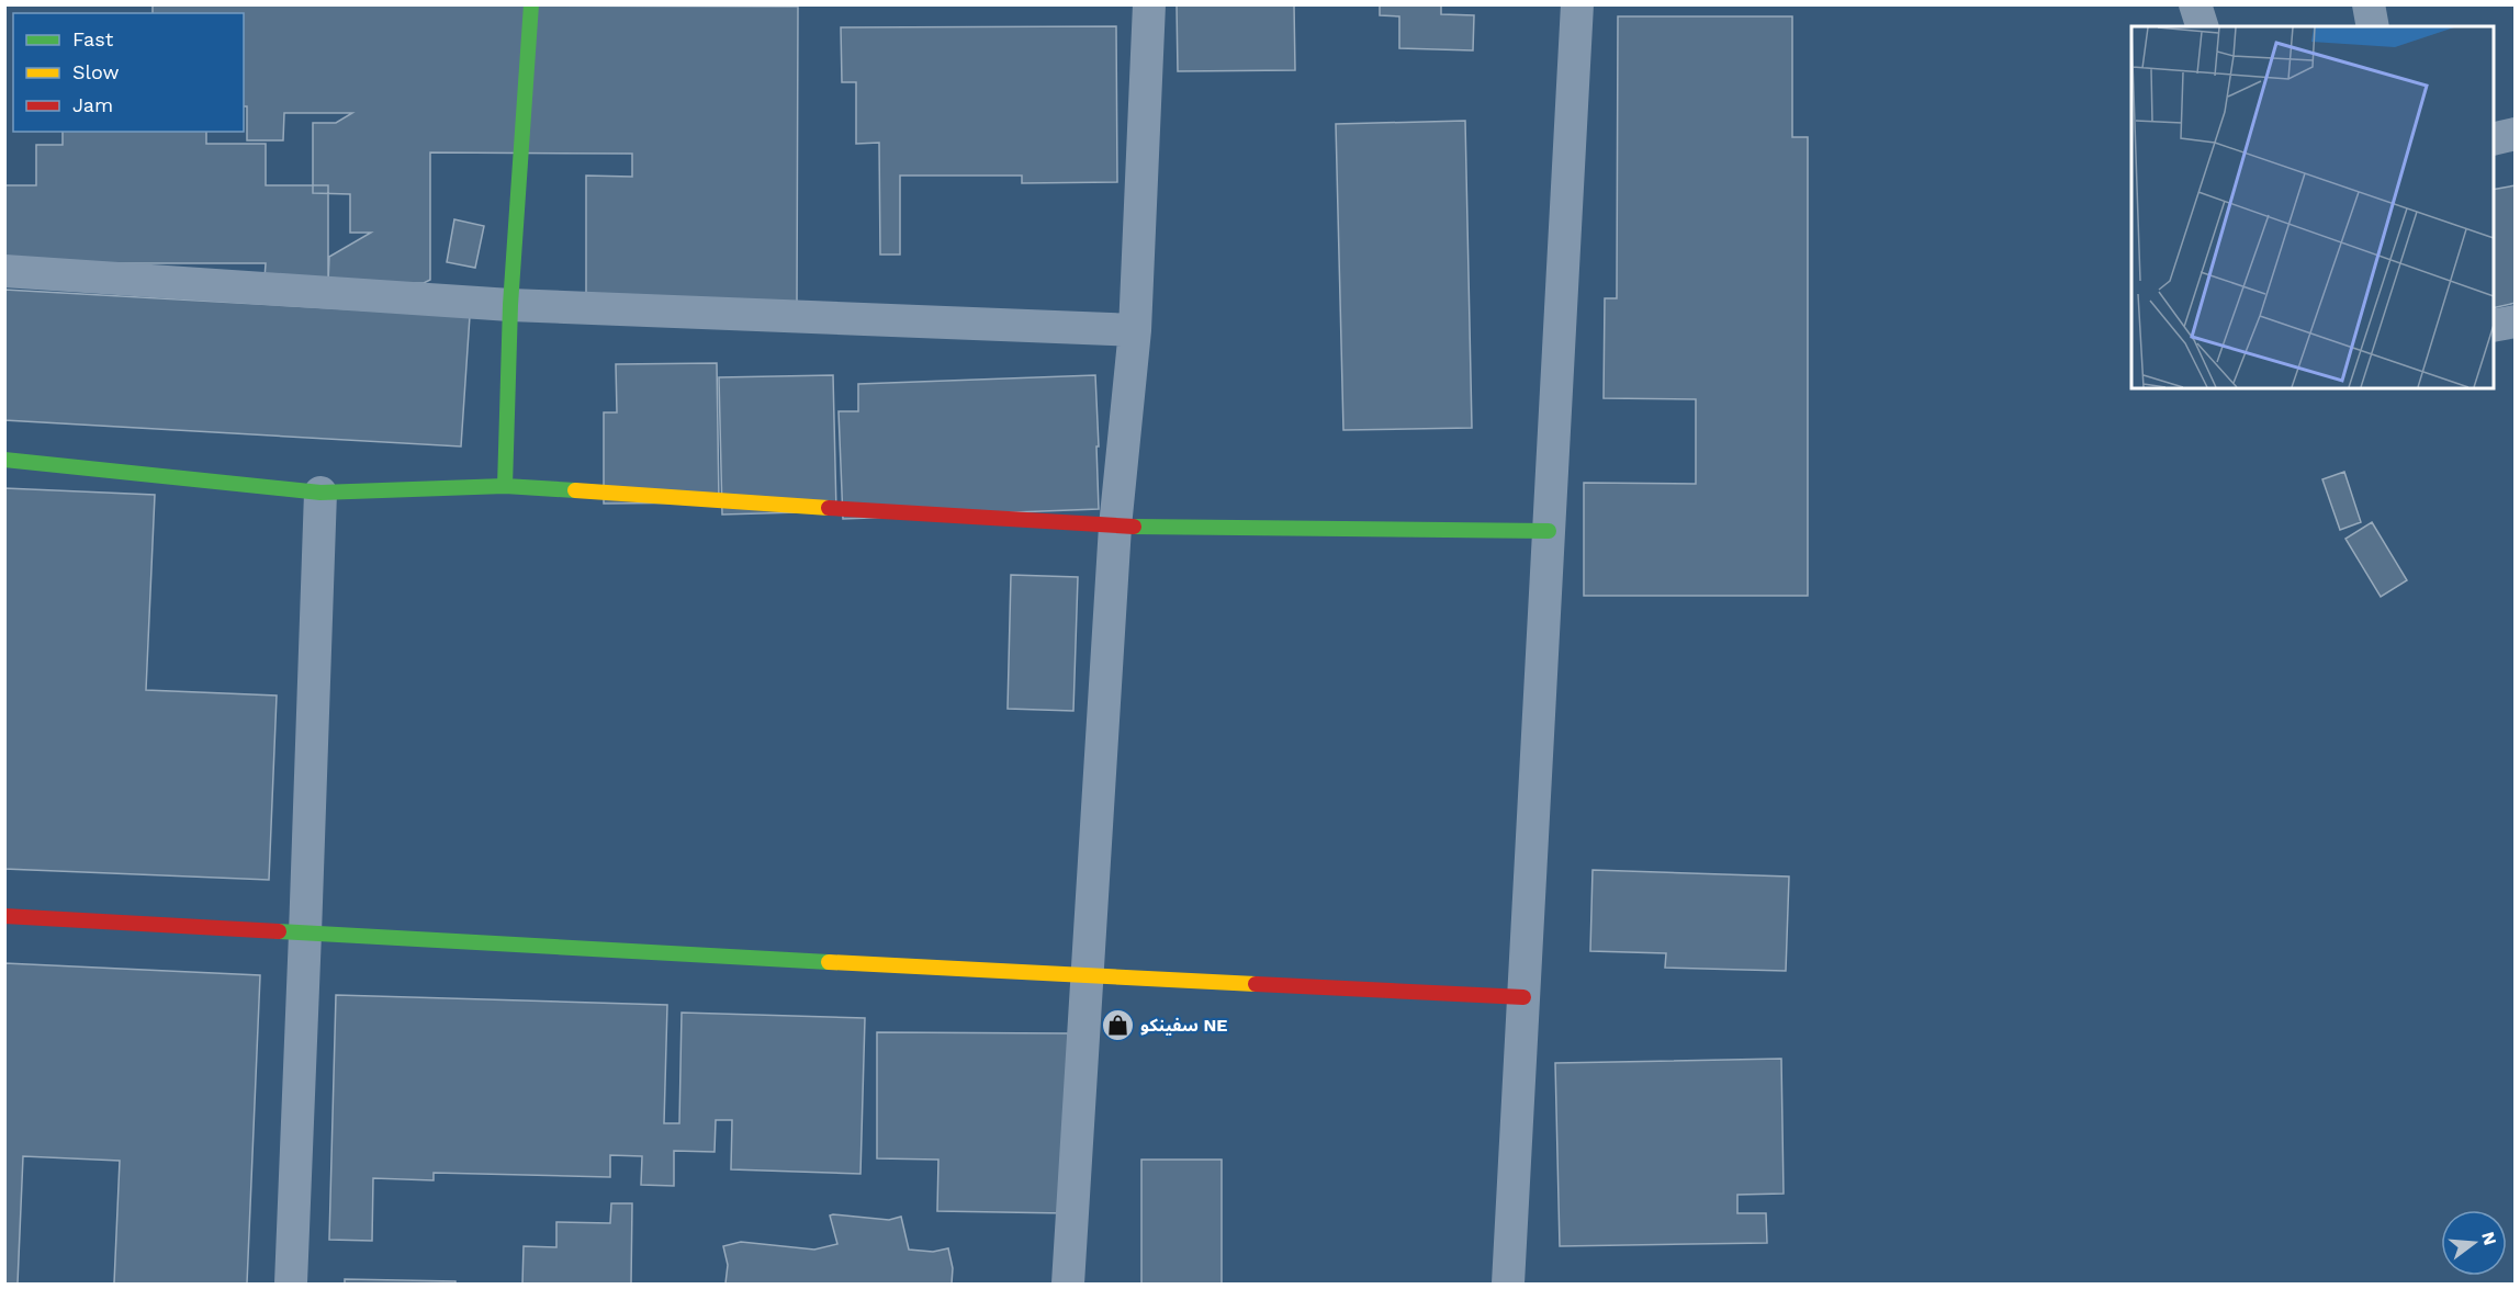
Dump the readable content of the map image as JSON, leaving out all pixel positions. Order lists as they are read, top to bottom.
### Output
{
  "places": {
    "shop": ["سفينكو NE"]
  },
  "legend": ["Fast", "Slow", "Jam"],
  "north": "right"
}
